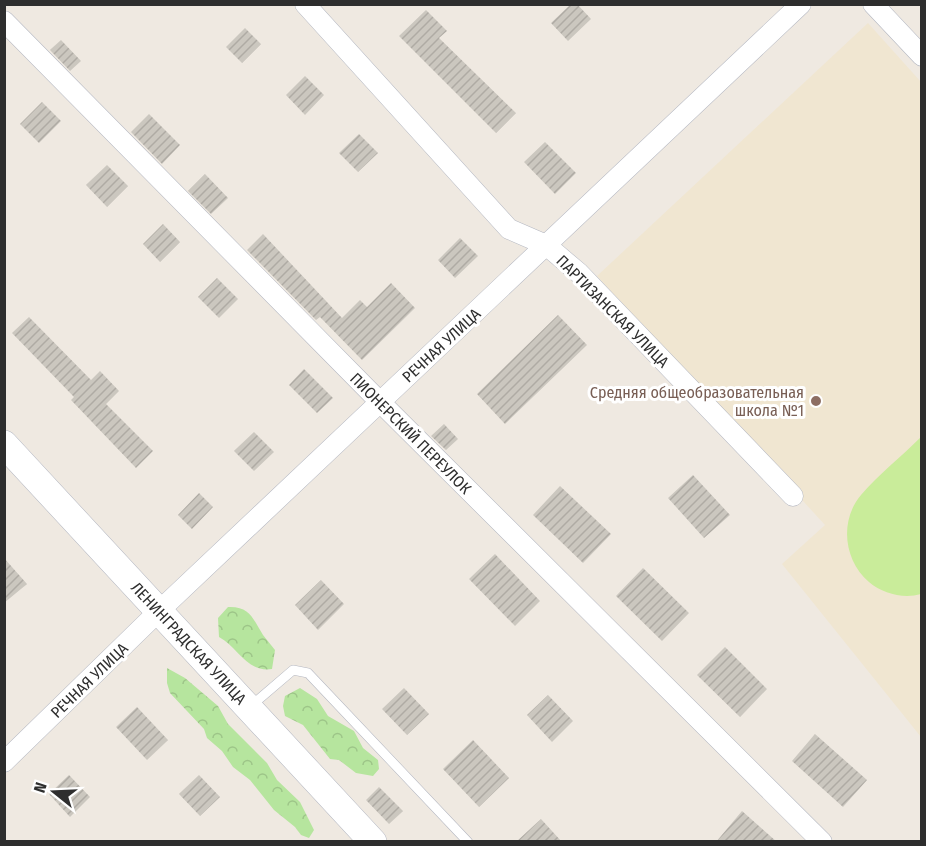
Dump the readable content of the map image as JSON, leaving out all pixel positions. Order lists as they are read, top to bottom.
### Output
{
  "streets": {
    "street": [
      "ПАРТИЗАНСКАЯ УЛИЦА",
      "РЕЧНАЯ УЛИЦА",
      "ПИОНЕРСКИЙ ПЕРЕУЛОК",
      "ЛЕНИНГРАДСКАЯ УЛИЦА"
    ]
  },
  "crossings": [
    ["ПАРТИЗАНСКАЯ УЛИЦА", "РЕЧНАЯ УЛИЦА"],
    ["РЕЧНАЯ УЛИЦА", "ПИОНЕРСКИЙ ПЕРЕУЛОК"],
    ["РЕЧНАЯ УЛИЦА", "ЛЕНИНГРАДСКАЯ УЛИЦА"]
  ],
  "places": ["Средняя общеобразовательная школа №1"],
  "north": "left"
}
